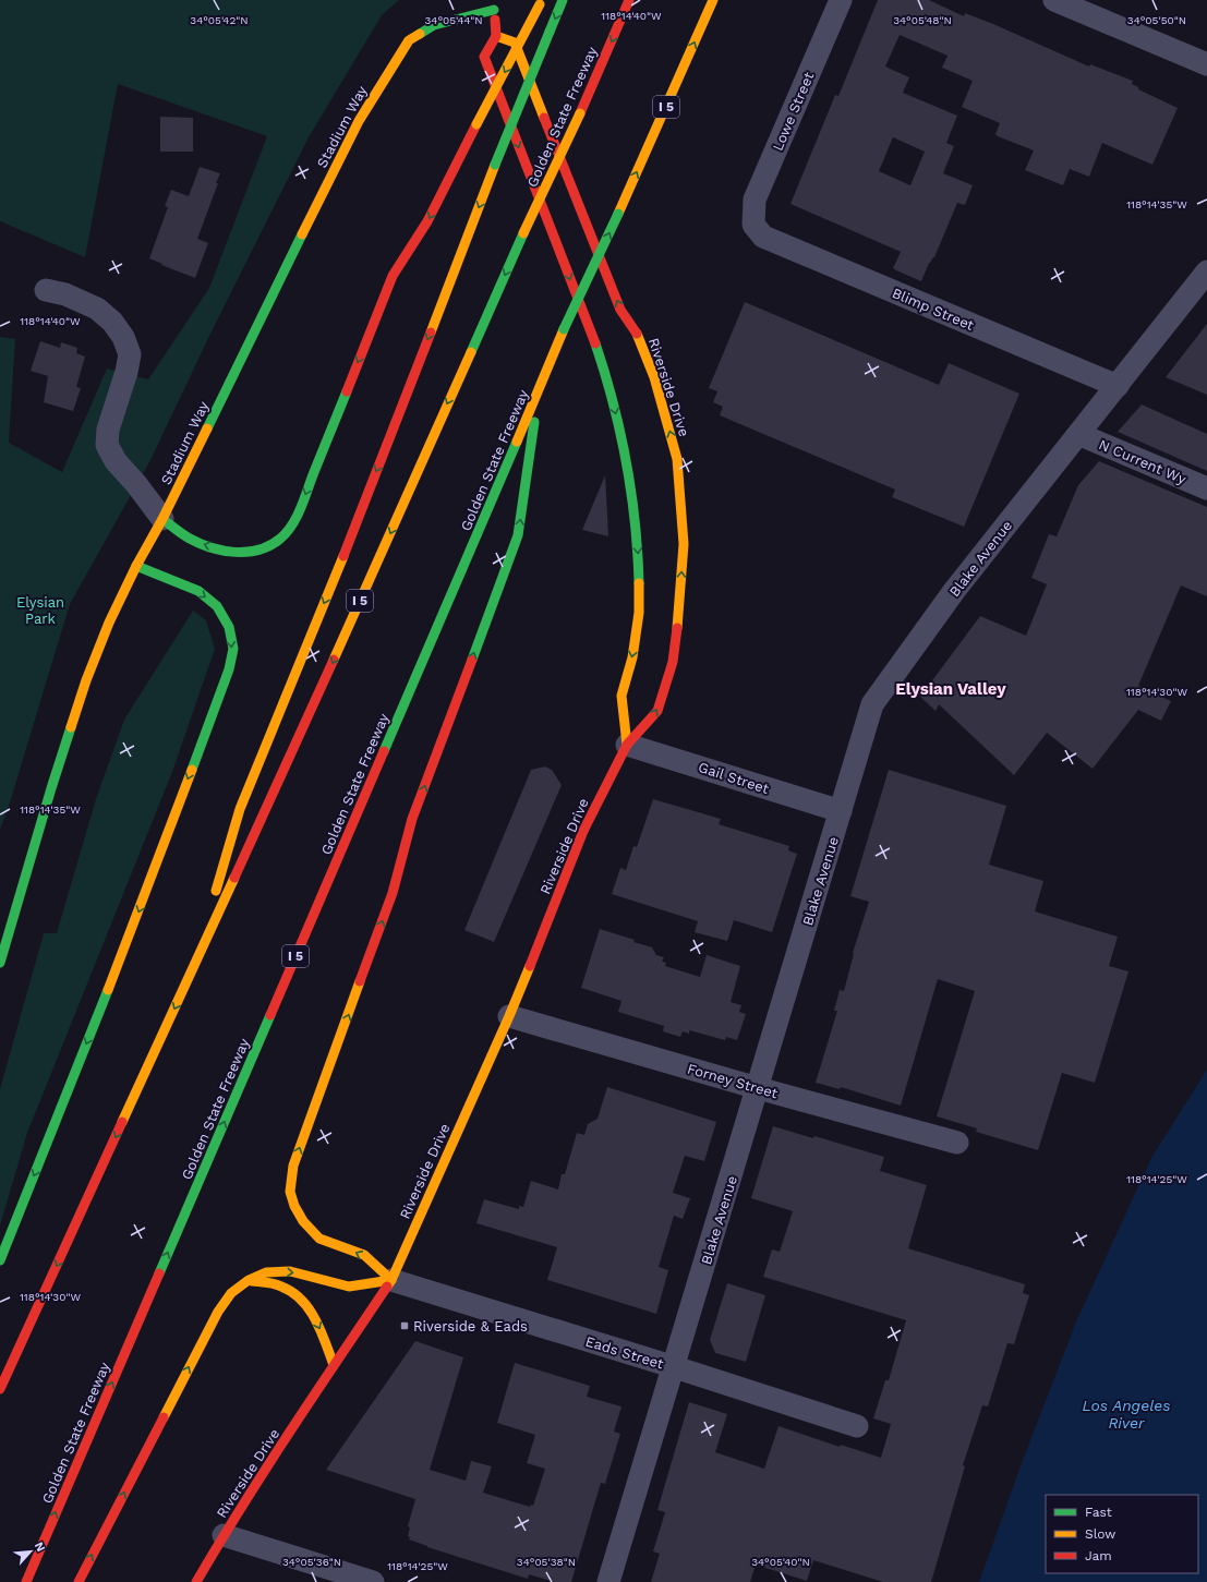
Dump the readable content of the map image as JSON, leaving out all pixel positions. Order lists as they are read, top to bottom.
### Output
{
  "streets": {
    "main road": [
      "I 5",
      "Golden State Freeway",
      "Stadium Way",
      "Riverside Drive"
    ],
    "street": [
      "Lowe Street",
      "Blimp Street",
      "N Current Wy",
      "Blake Avenue",
      "Gail Street",
      "Forney Street",
      "Eads Street"
    ]
  },
  "crossings": [
    ["Lowe Street", "Blimp Street"],
    ["Blimp Street", "Blake Avenue"],
    ["Riverside Drive", "Gail Street"],
    ["Riverside Drive", "Forney Street"],
    ["Riverside Drive", "Eads Street"],
    ["N Current Wy", "Blake Avenue"],
    ["Blake Avenue", "Gail Street"],
    ["Blake Avenue", "Forney Street"],
    ["Blake Avenue", "Eads Street"]
  ],
  "districts": ["Elysian Valley"],
  "water": ["Los Angeles River"],
  "parks": ["Elysian Park"],
  "places": {
    "transit": ["Riverside & Eads"]
  },
  "legend": ["Fast", "Slow", "Jam"],
  "north": "top right",
  "coordinates": [
    "118°14'40\"W",
    "34°05'50\"N",
    "34°05'42\"N",
    "34°05'44\"N",
    "34°05'48\"N",
    "118°14'35\"W",
    "118°14'30\"W",
    "118°14'25\"W",
    "34°05'36\"N",
    "34°05'38\"N",
    "34°05'40\"N"
  ]
}
